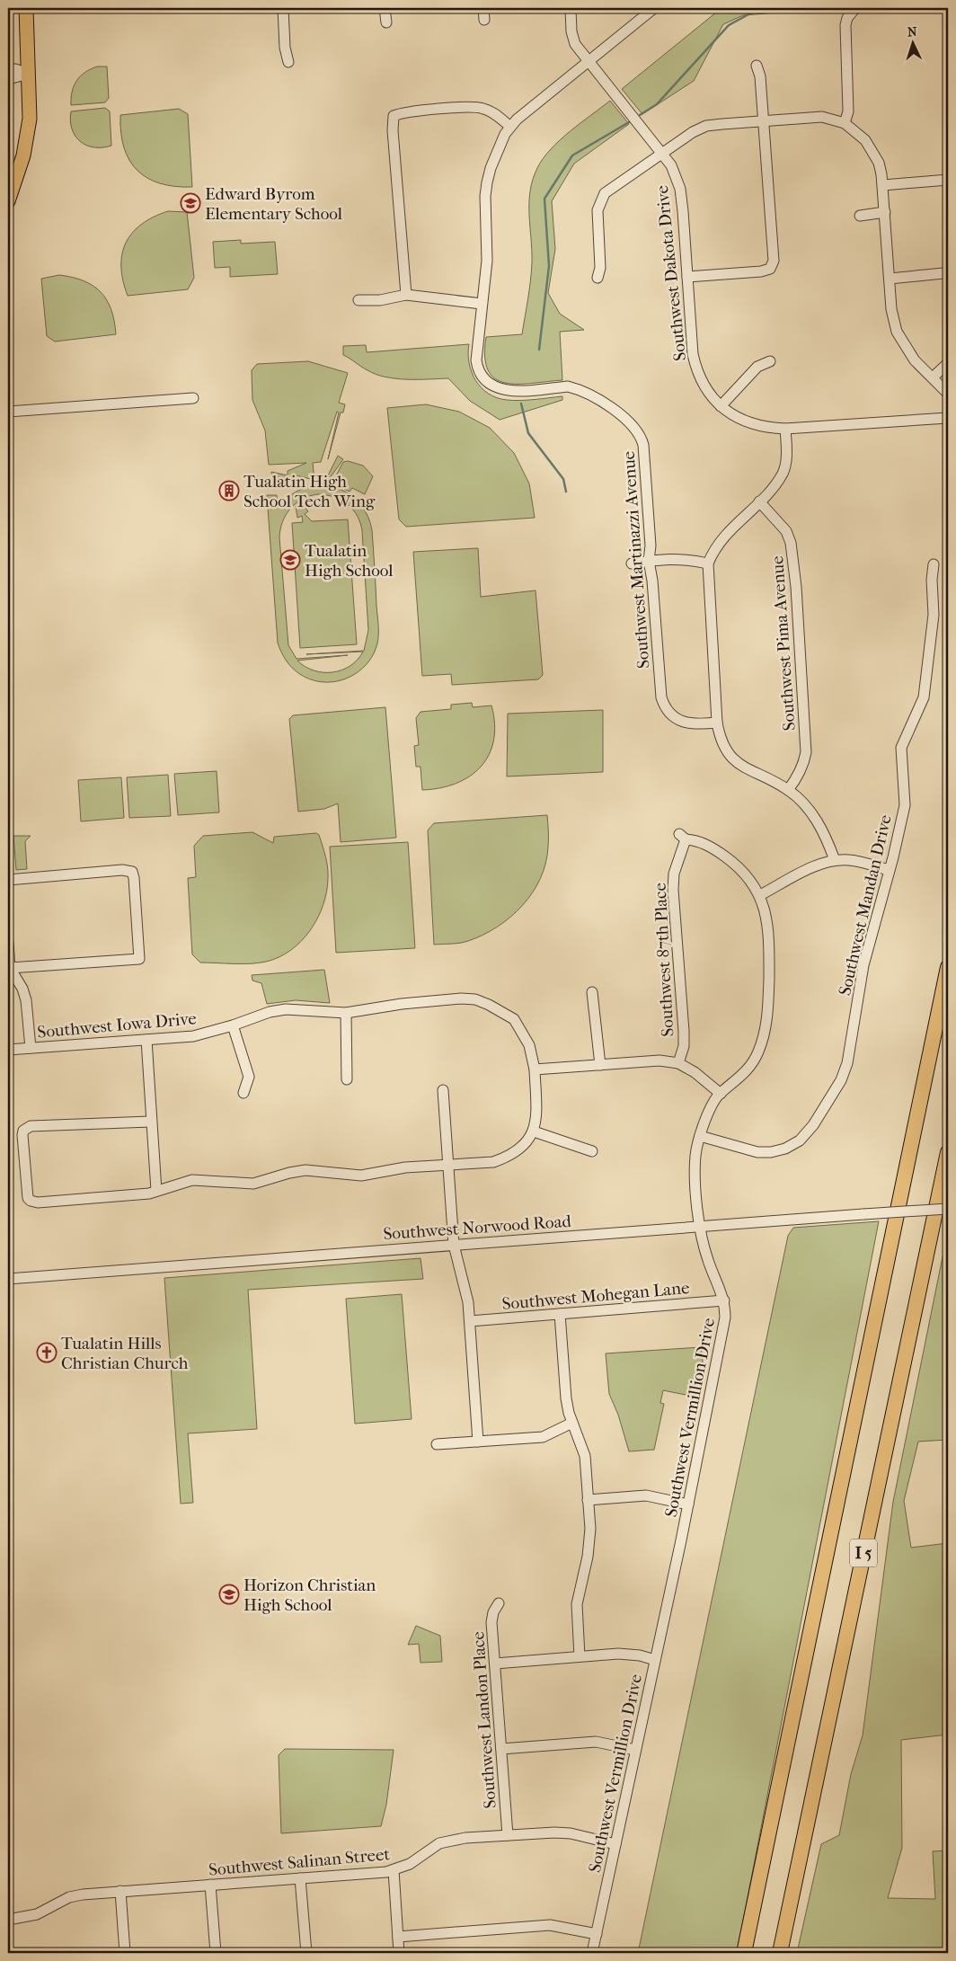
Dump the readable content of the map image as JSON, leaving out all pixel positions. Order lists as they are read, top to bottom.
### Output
{
  "streets": {
    "highway": ["I 5"],
    "street": [
      "Southwest Dakota Drive",
      "Southwest Martinazzi Avenue",
      "Southwest Pima Avenue",
      "Southwest Mandan Drive",
      "Southwest 87th Place",
      "Southwest Iowa Drive",
      "Southwest Norwood Road",
      "Southwest Mohegan Lane",
      "Southwest Vermillion Drive",
      "Southwest Landon Place",
      "Southwest Salinan Street"
    ]
  },
  "crossings": [
    ["Southwest Dakota Drive", "Southwest Martinazzi Avenue"],
    ["Southwest Mandan Drive", "Southwest Vermillion Drive"],
    ["Southwest 87th Place", "Southwest Vermillion Drive"],
    ["Southwest Norwood Road", "Southwest Vermillion Drive"],
    ["Southwest Mohegan Lane", "Southwest Vermillion Drive"],
    ["Southwest Vermillion Drive", "Southwest Salinan Street"],
    ["Southwest Landon Place", "Southwest Salinan Street"]
  ],
  "places": {
    "school or university": ["Edward Byrom Elementary School", "Tualatin High School", "Horizon Christian High School"],
    "building": ["Tualatin High School Tech Wing"],
    "church": ["Tualatin Hills Christian Church"]
  },
  "north": "top"
}
